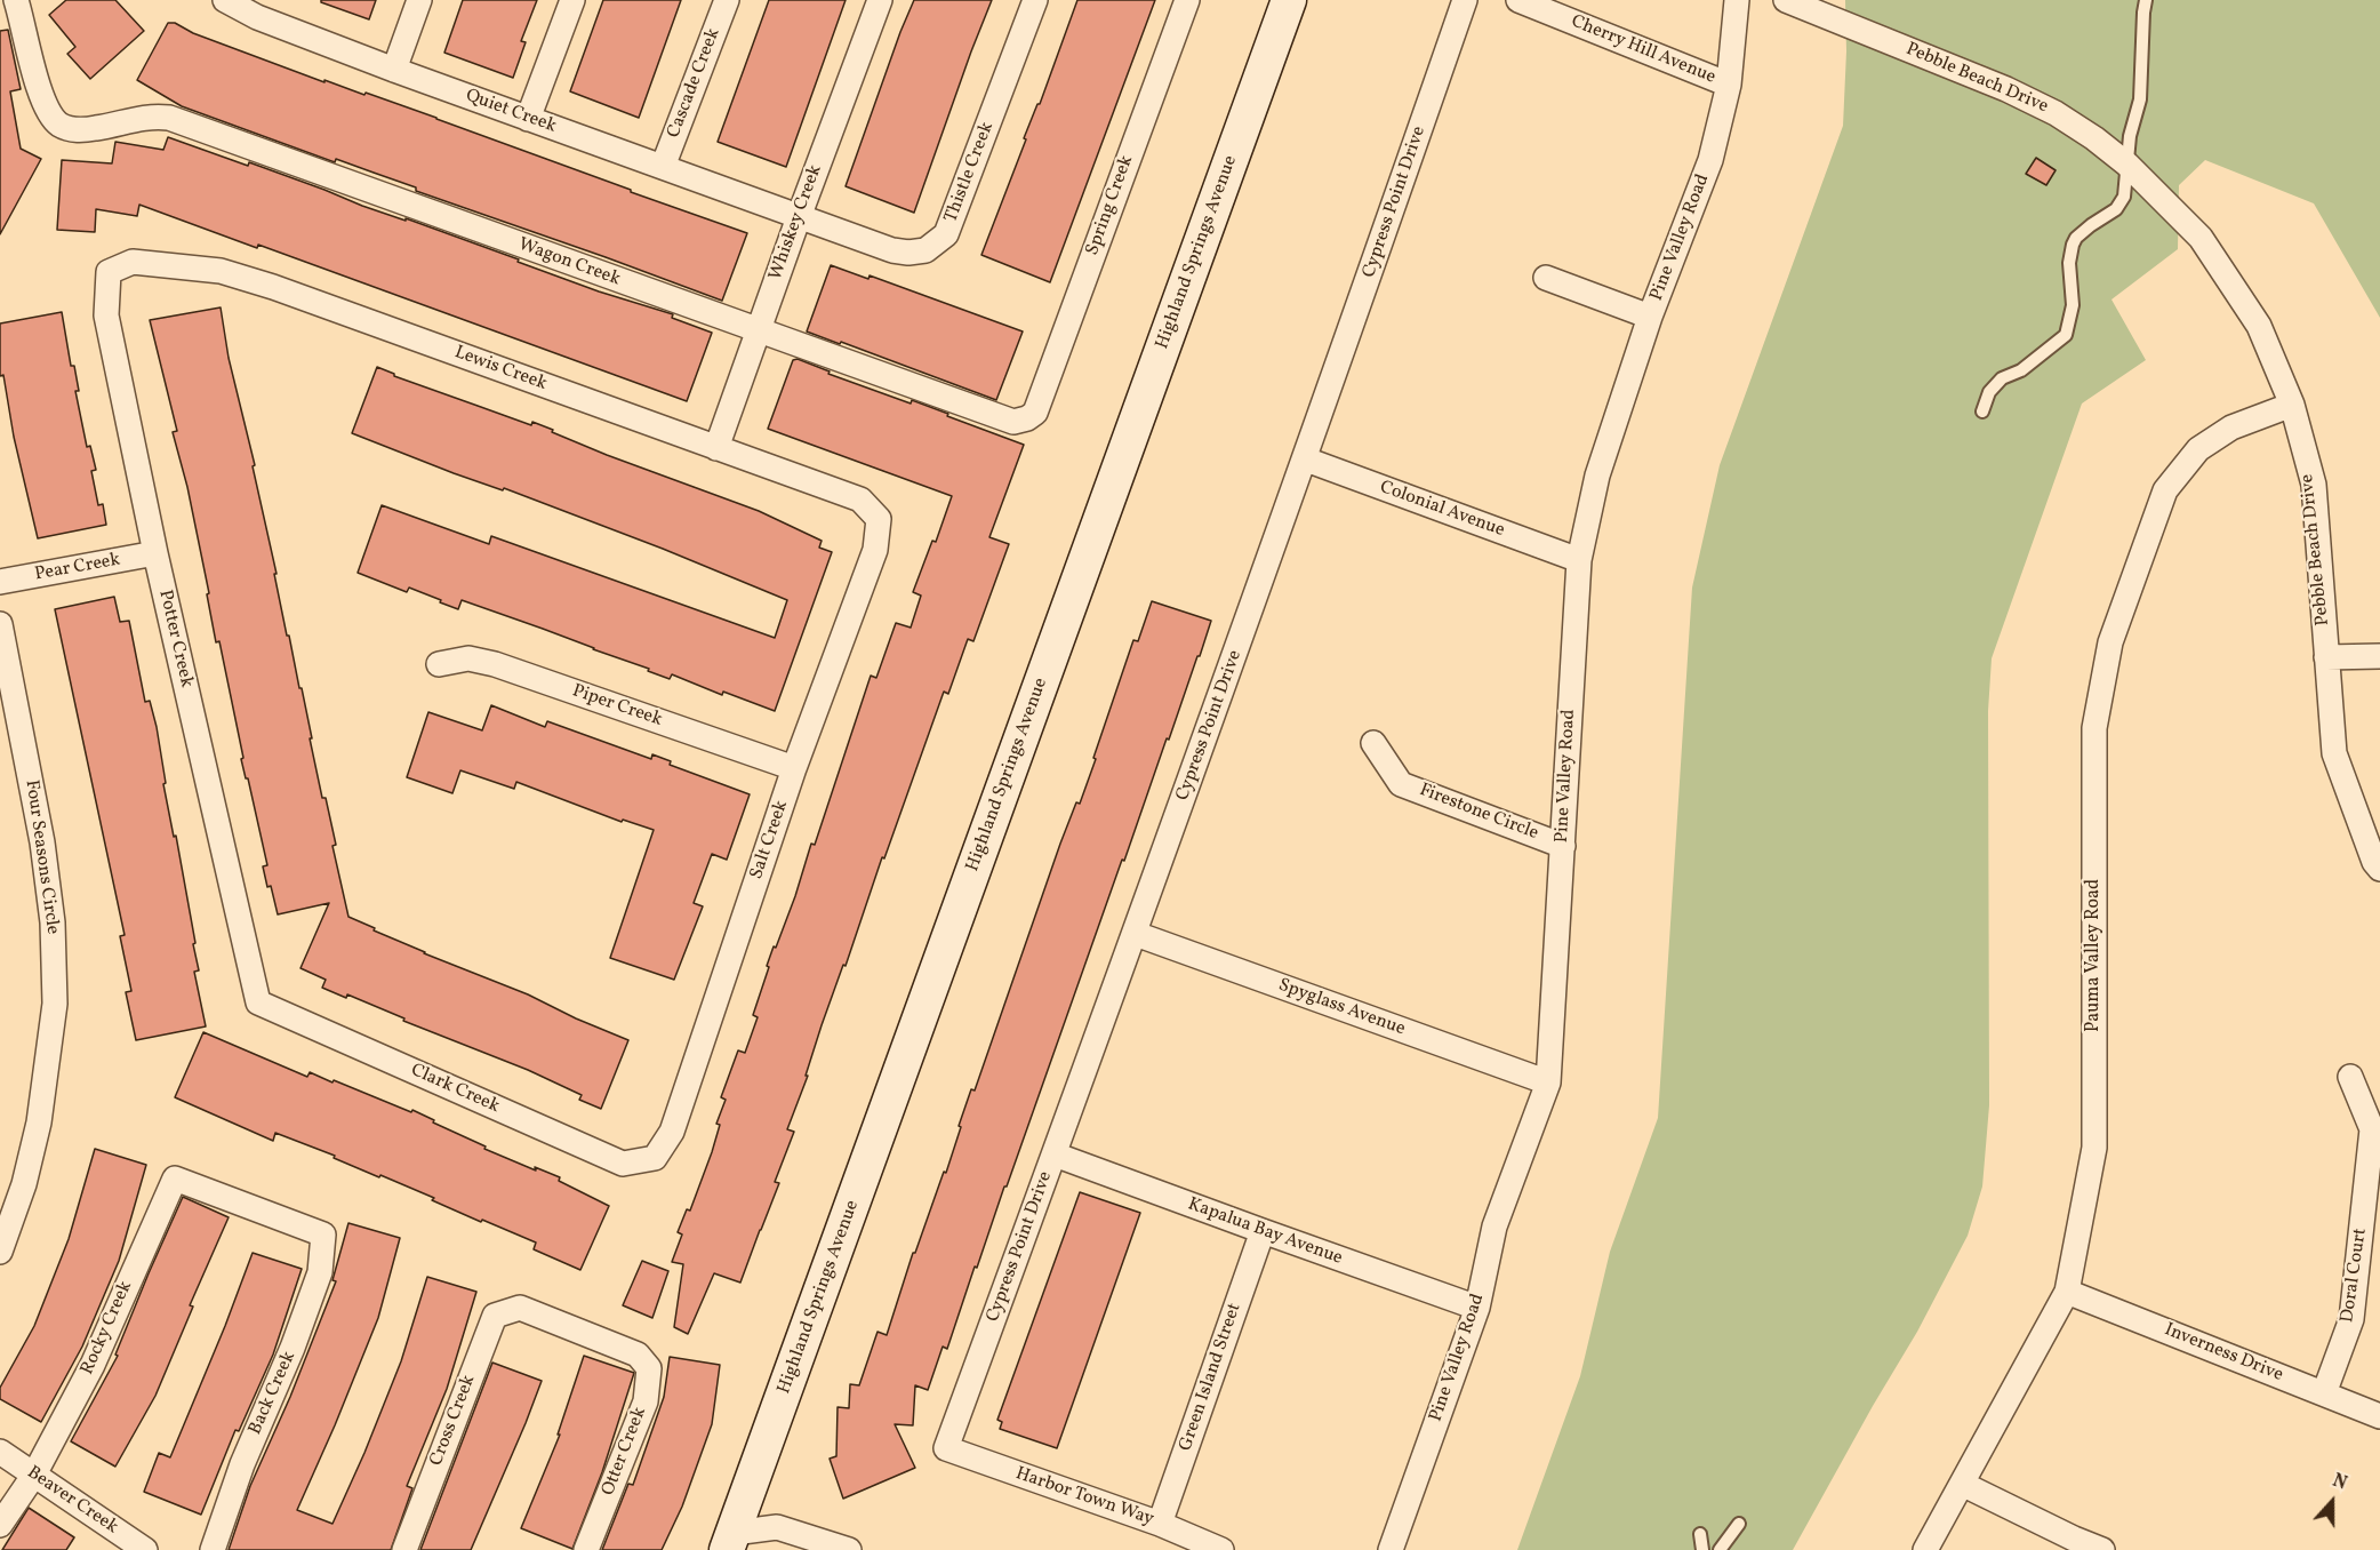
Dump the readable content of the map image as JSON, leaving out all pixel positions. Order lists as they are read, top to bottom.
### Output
{
  "streets": {
    "street": [
      "Cherry Hill Avenue",
      "Pebble Beach Drive",
      "Cascade Creek",
      "Quiet Creek",
      "Thistle Creek",
      "Cypress Point Drive",
      "Spring Creek",
      "Whiskey Creek",
      "Pine Valley Road",
      "Highland Springs Avenue",
      "Wagon Creek",
      "Lewis Creek",
      "Colonial Avenue",
      "Pear Creek",
      "Potter Creek",
      "Piper Creek",
      "Firestone Circle",
      "Salt Creek",
      "Four Seasons Circle",
      "Pauma Valley Road",
      "Spyglass Avenue",
      "Clark Creek",
      "Kapalua Bay Avenue",
      "Doral Court",
      "Rocky Creek",
      "Inverness Drive",
      "Green Island Street",
      "Back Creek",
      "Cross Creek",
      "Otter Creek",
      "Harbor Town Way",
      "Beaver Creek"
    ]
  },
  "crossings": [
    ["Cherry Hill Avenue", "Pine Valley Road"],
    ["Pebble Beach Drive", "Pauma Valley Road"],
    ["Cascade Creek", "Quiet Creek"],
    ["Quiet Creek", "Thistle Creek"],
    ["Quiet Creek", "Whiskey Creek"],
    ["Thistle Creek", "Whiskey Creek"],
    ["Cypress Point Drive", "Colonial Avenue"],
    ["Cypress Point Drive", "Spyglass Avenue"],
    ["Cypress Point Drive", "Kapalua Bay Avenue"],
    ["Cypress Point Drive", "Harbor Town Way"],
    ["Spring Creek", "Wagon Creek"],
    ["Whiskey Creek", "Wagon Creek"],
    ["Whiskey Creek", "Lewis Creek"],
    ["Pine Valley Road", "Colonial Avenue"],
    ["Pine Valley Road", "Firestone Circle"],
    ["Pine Valley Road", "Spyglass Avenue"],
    ["Pine Valley Road", "Kapalua Bay Avenue"],
    ["Lewis Creek", "Potter Creek"],
    ["Lewis Creek", "Salt Creek"],
    ["Pear Creek", "Potter Creek"],
    ["Potter Creek", "Clark Creek"],
    ["Piper Creek", "Salt Creek"],
    ["Salt Creek", "Clark Creek"],
    ["Pauma Valley Road", "Inverness Drive"],
    ["Kapalua Bay Avenue", "Green Island Street"],
    ["Doral Court", "Inverness Drive"],
    ["Rocky Creek", "Back Creek"],
    ["Rocky Creek", "Beaver Creek"],
    ["Green Island Street", "Harbor Town Way"],
    ["Cross Creek", "Otter Creek"]
  ],
  "north": "top"
}
